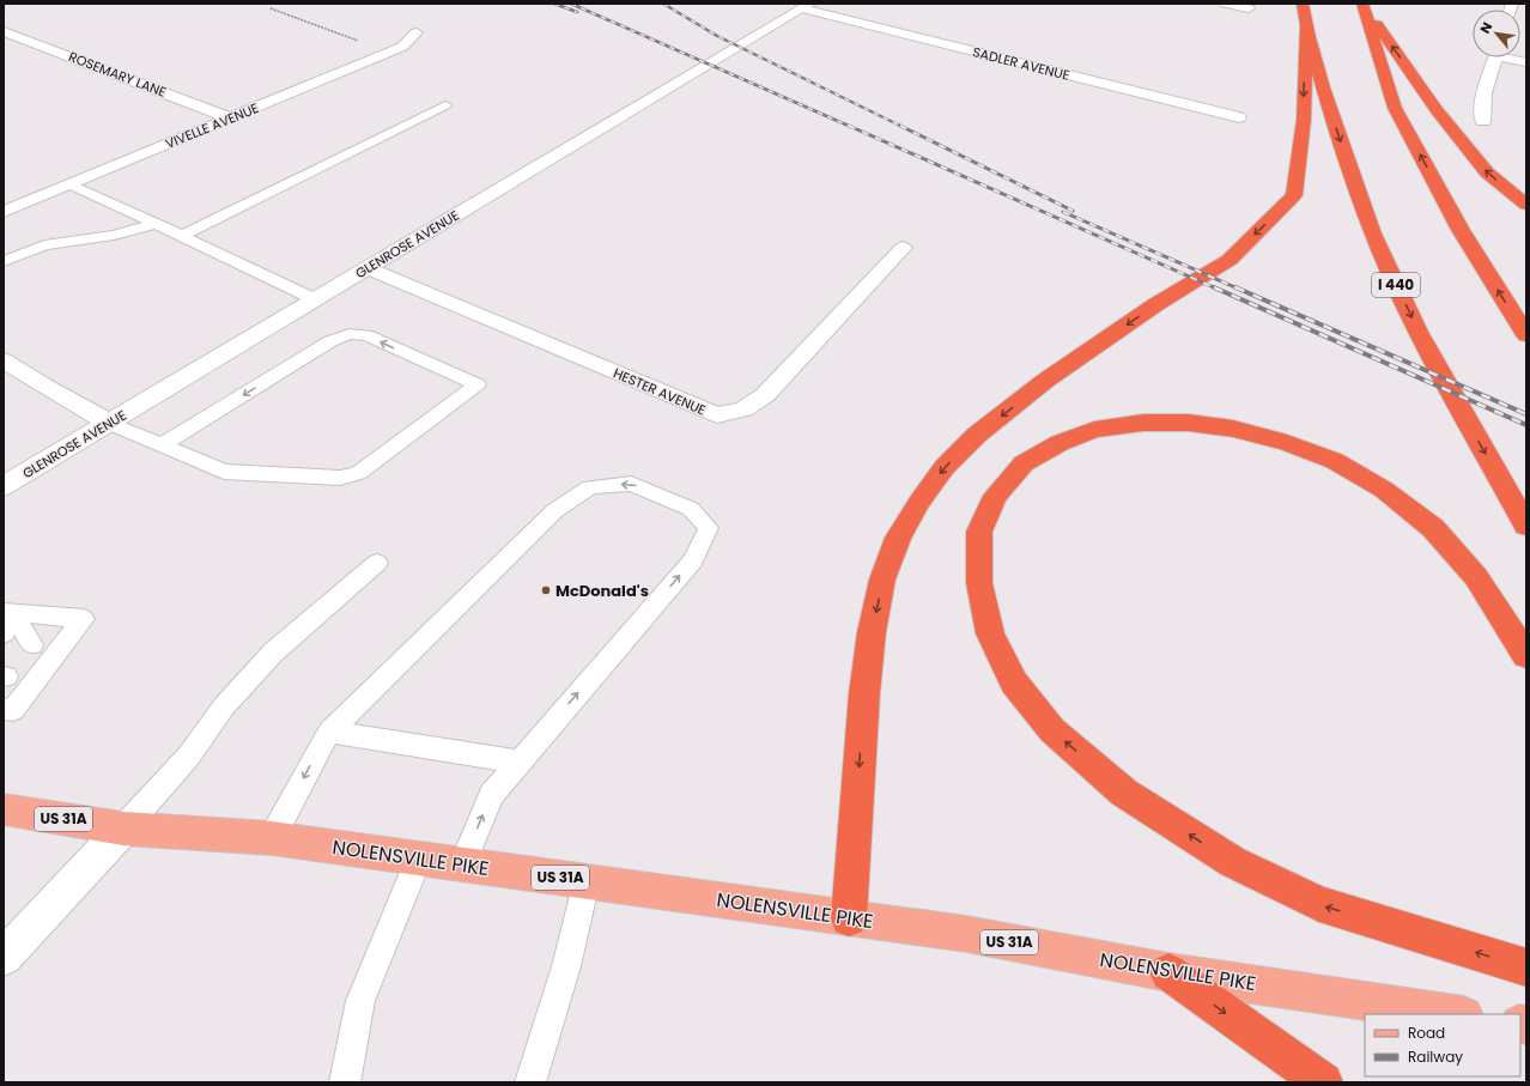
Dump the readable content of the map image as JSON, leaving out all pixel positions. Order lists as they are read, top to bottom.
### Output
{
  "streets": {
    "highway": ["I 440"],
    "main road": ["US 31A", "NOLENSVILLE PIKE"],
    "street": [
      "SADLER AVENUE",
      "ROSEMARY LANE",
      "VIVELLE AVENUE",
      "GLENROSE AVENUE",
      "HESTER AVENUE"
    ]
  },
  "crossings": [
    ["SADLER AVENUE", "GLENROSE AVENUE"],
    ["ROSEMARY LANE", "VIVELLE AVENUE"],
    ["GLENROSE AVENUE", "HESTER AVENUE"],
    ["US 31A", "NOLENSVILLE PIKE"]
  ],
  "places": ["McDonald's"],
  "legend": ["Road", "Railway"],
  "north": "top left"
}
